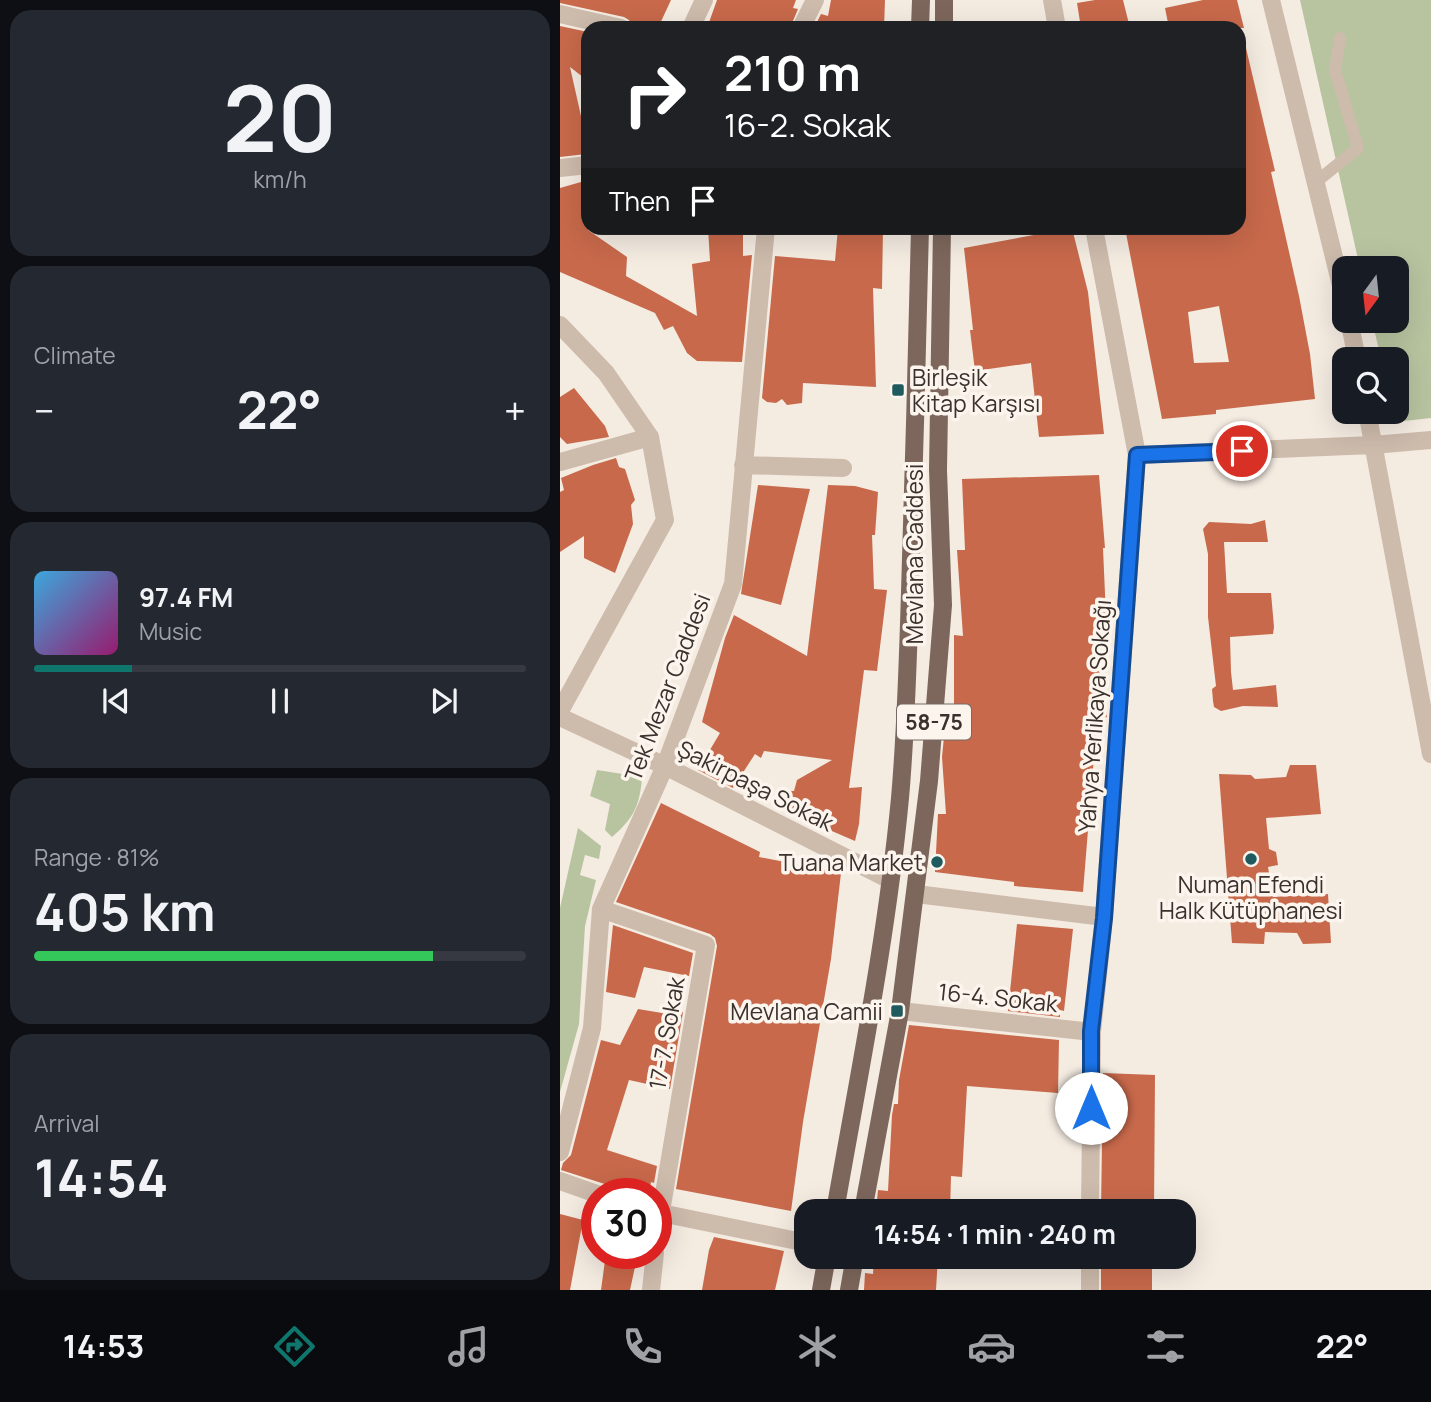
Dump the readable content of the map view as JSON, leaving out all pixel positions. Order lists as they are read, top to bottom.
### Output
{
  "streets": {
    "main road": ["Mevlana Caddesi", "58-75"],
    "street": [
      "Tek Mezar Caddesi",
      "Yahya Yerlikaya Sokağı",
      "Şakirpaşa Sokak",
      "16-4. Sokak",
      "17-7. Sokak"
    ]
  },
  "crossings": [
    ["Mevlana Caddesi", "Şakirpaşa Sokak"],
    ["Mevlana Caddesi", "16-4. Sokak"],
    ["Tek Mezar Caddesi", "Şakirpaşa Sokak"],
    ["Tek Mezar Caddesi", "17-7. Sokak"],
    ["Yahya Yerlikaya Sokağı", "16-4. Sokak"]
  ],
  "places": {
    "transit": ["Birleşik Kitap Karşısı", "Mevlana Camii"],
    "other": ["Numan Efendi Halk Kütüphanesi", "Tuana Market"]
  },
  "north": "bottom",
  "page": {
    "tile": [
      ["20", "km/h"],
      "Climate",
      ["Range · 81%", "405 km"],
      ["Arrival", "14:54"]
    ],
    "turn": ["210 m", "16-2. Sokak"],
    "then": "Then",
    "heat": ["−", "22°", "+"],
    "song": ["97.4 FM", "Music"],
    "limit": "30",
    "trip": "14:54 · 1 min · 240 m",
    "tabs": ["14:53", "22°"]
  }
}
